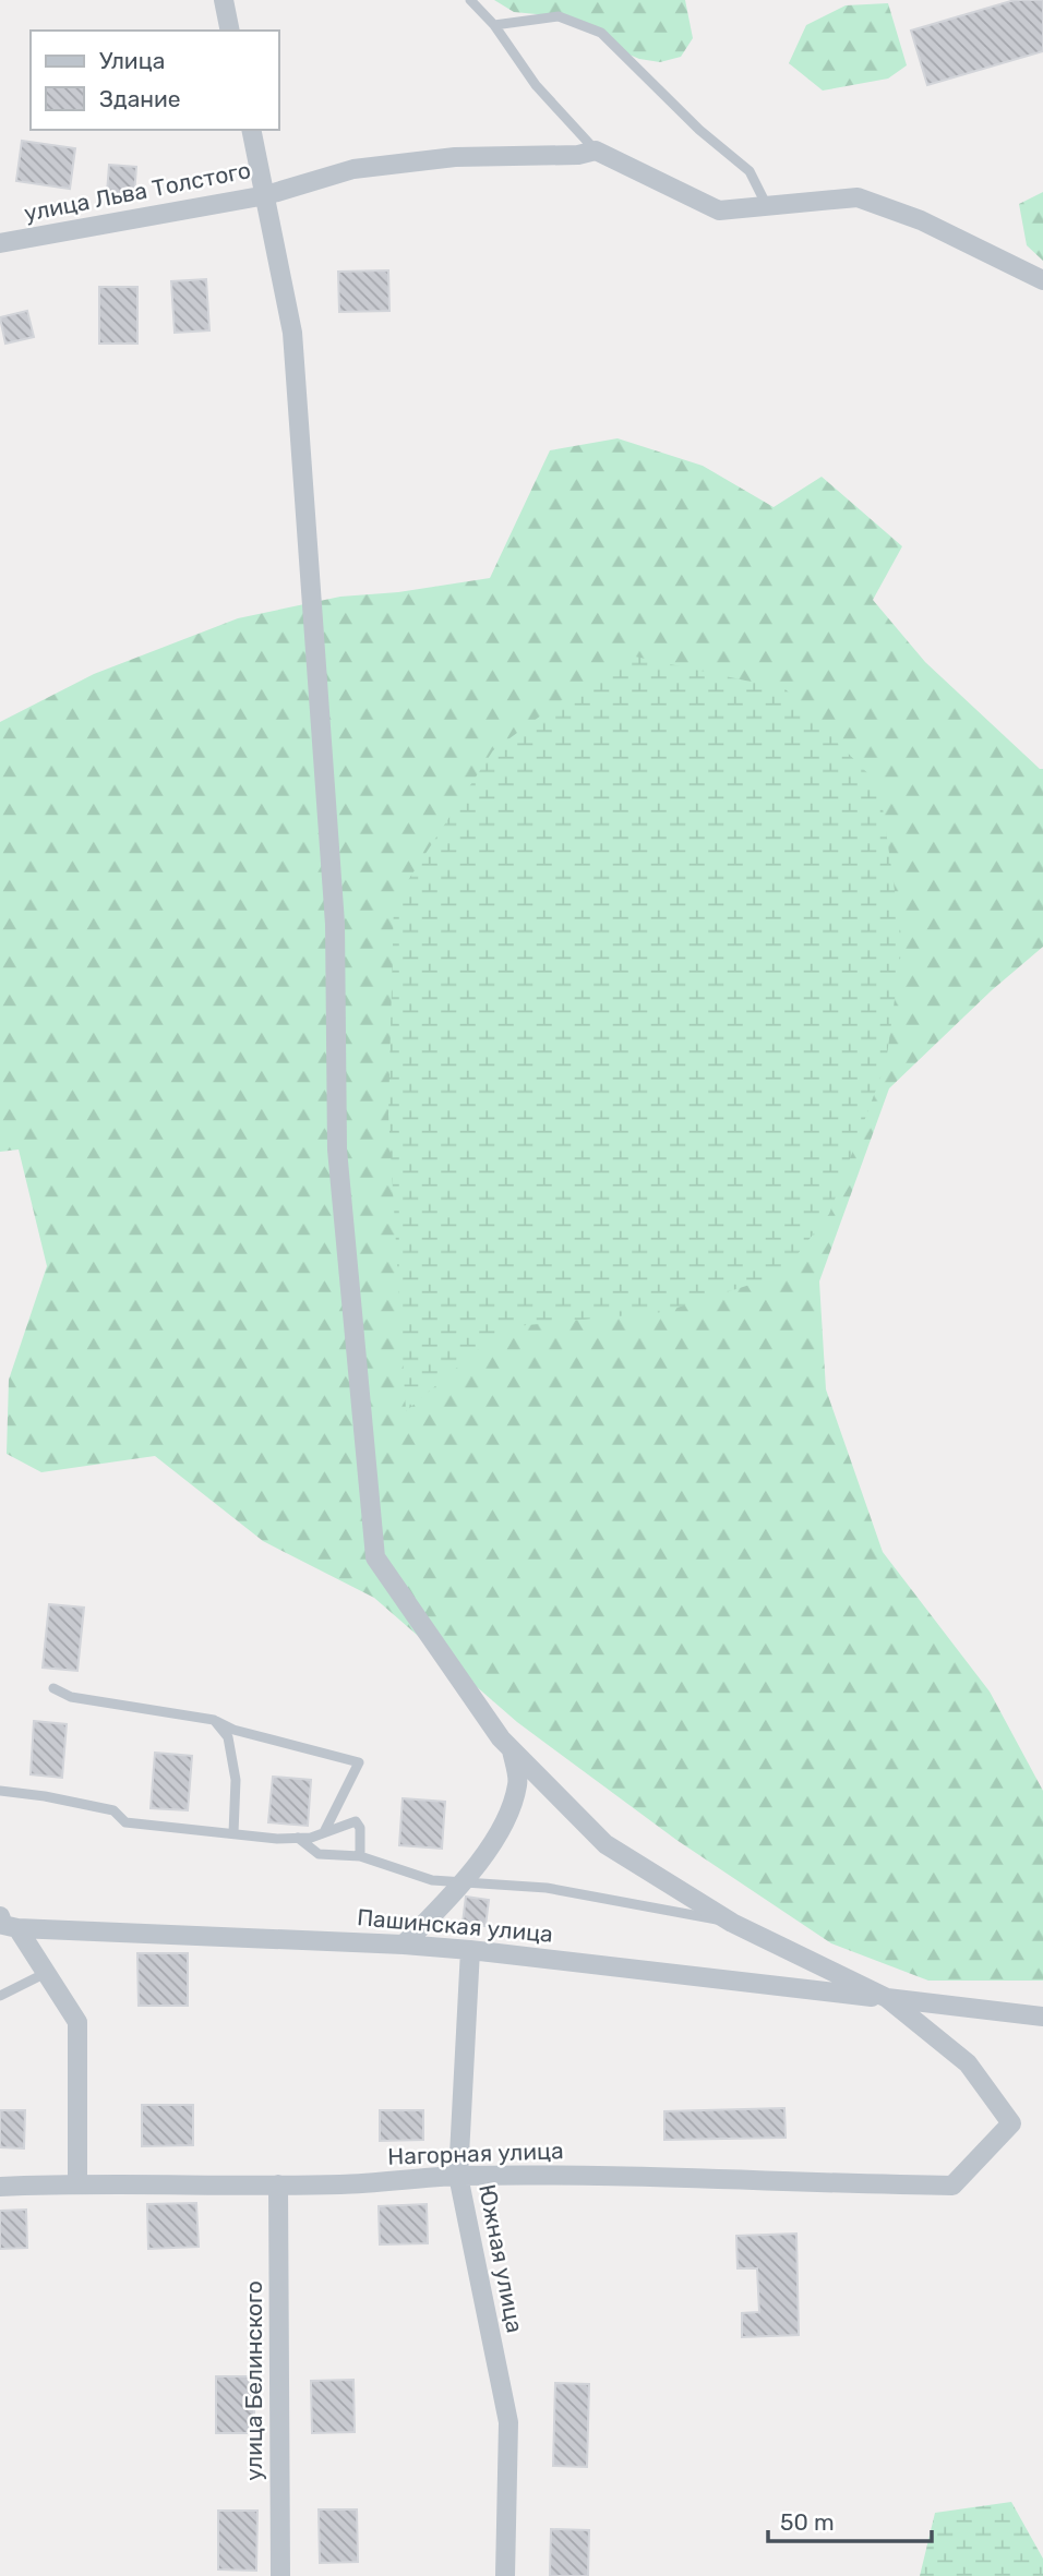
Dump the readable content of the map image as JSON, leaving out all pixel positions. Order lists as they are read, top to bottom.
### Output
{
  "streets": {
    "street": [
      "улица Льва Толстого",
      "Пашинская улица",
      "Нагорная улица",
      "Южная улица",
      "улица Белинского"
    ]
  },
  "crossings": [
    ["Пашинская улица", "Нагорная улица"],
    ["Пашинская улица", "Южная улица"],
    ["Нагорная улица", "Южная улица"],
    ["Нагорная улица", "улица Белинского"]
  ],
  "legend": ["Улица", "Здание"],
  "scale_bar": "50 m"
}
